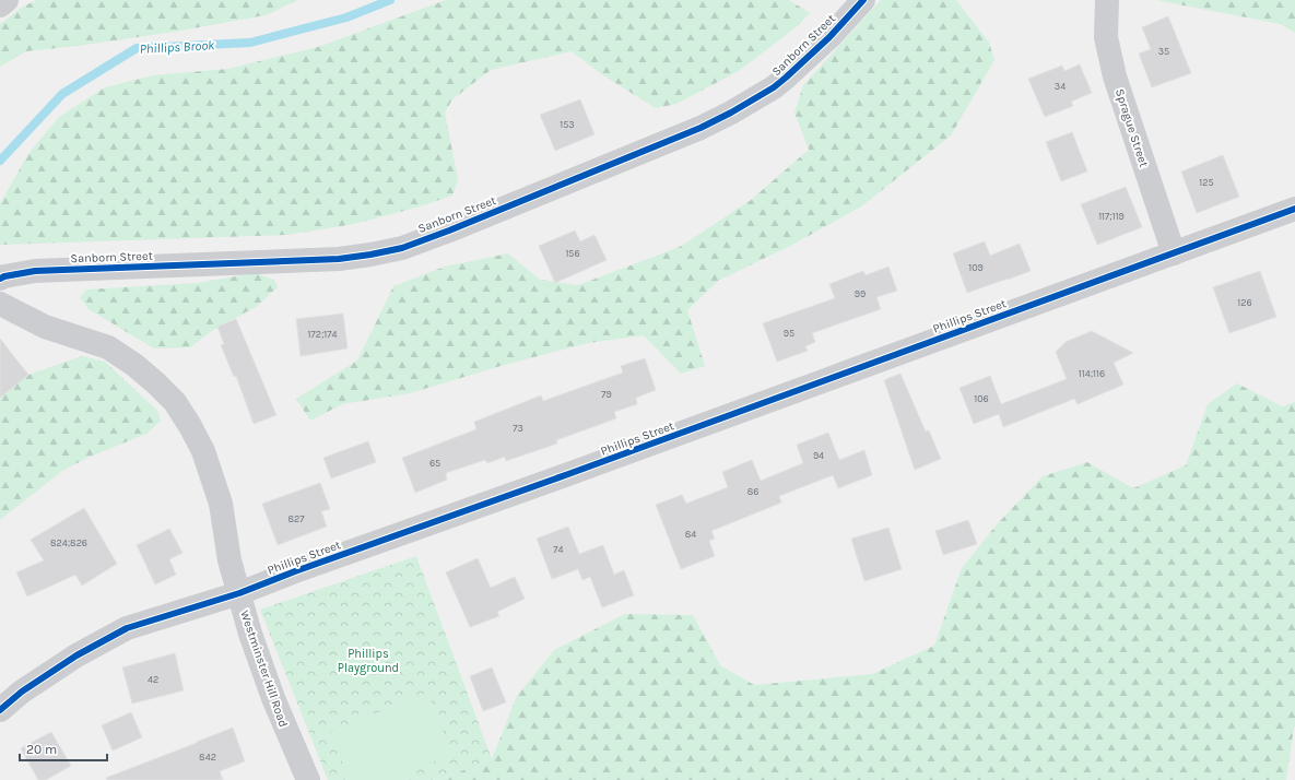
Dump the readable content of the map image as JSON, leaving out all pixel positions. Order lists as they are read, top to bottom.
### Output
{
  "streets": {
    "street": [
      "Sanborn Street",
      "Sprague Street",
      "Phillips Street",
      "Westminster Hill Road"
    ]
  },
  "crossings": [
    ["Sprague Street", "Phillips Street"],
    ["Phillips Street", "Westminster Hill Road"]
  ],
  "water": ["Phillips Brook"],
  "parks": ["Phillips Playground"],
  "house_numbers": [
    "35",
    "34",
    "153",
    "125",
    "117;119",
    "156",
    "109",
    "99",
    "126",
    "95",
    "172;174",
    "114;116",
    "79",
    "106",
    "73",
    "94",
    "65",
    "86",
    "827",
    "84",
    "824;826",
    "74",
    "42",
    "842"
  ],
  "scale_bar": "20 m"
}
